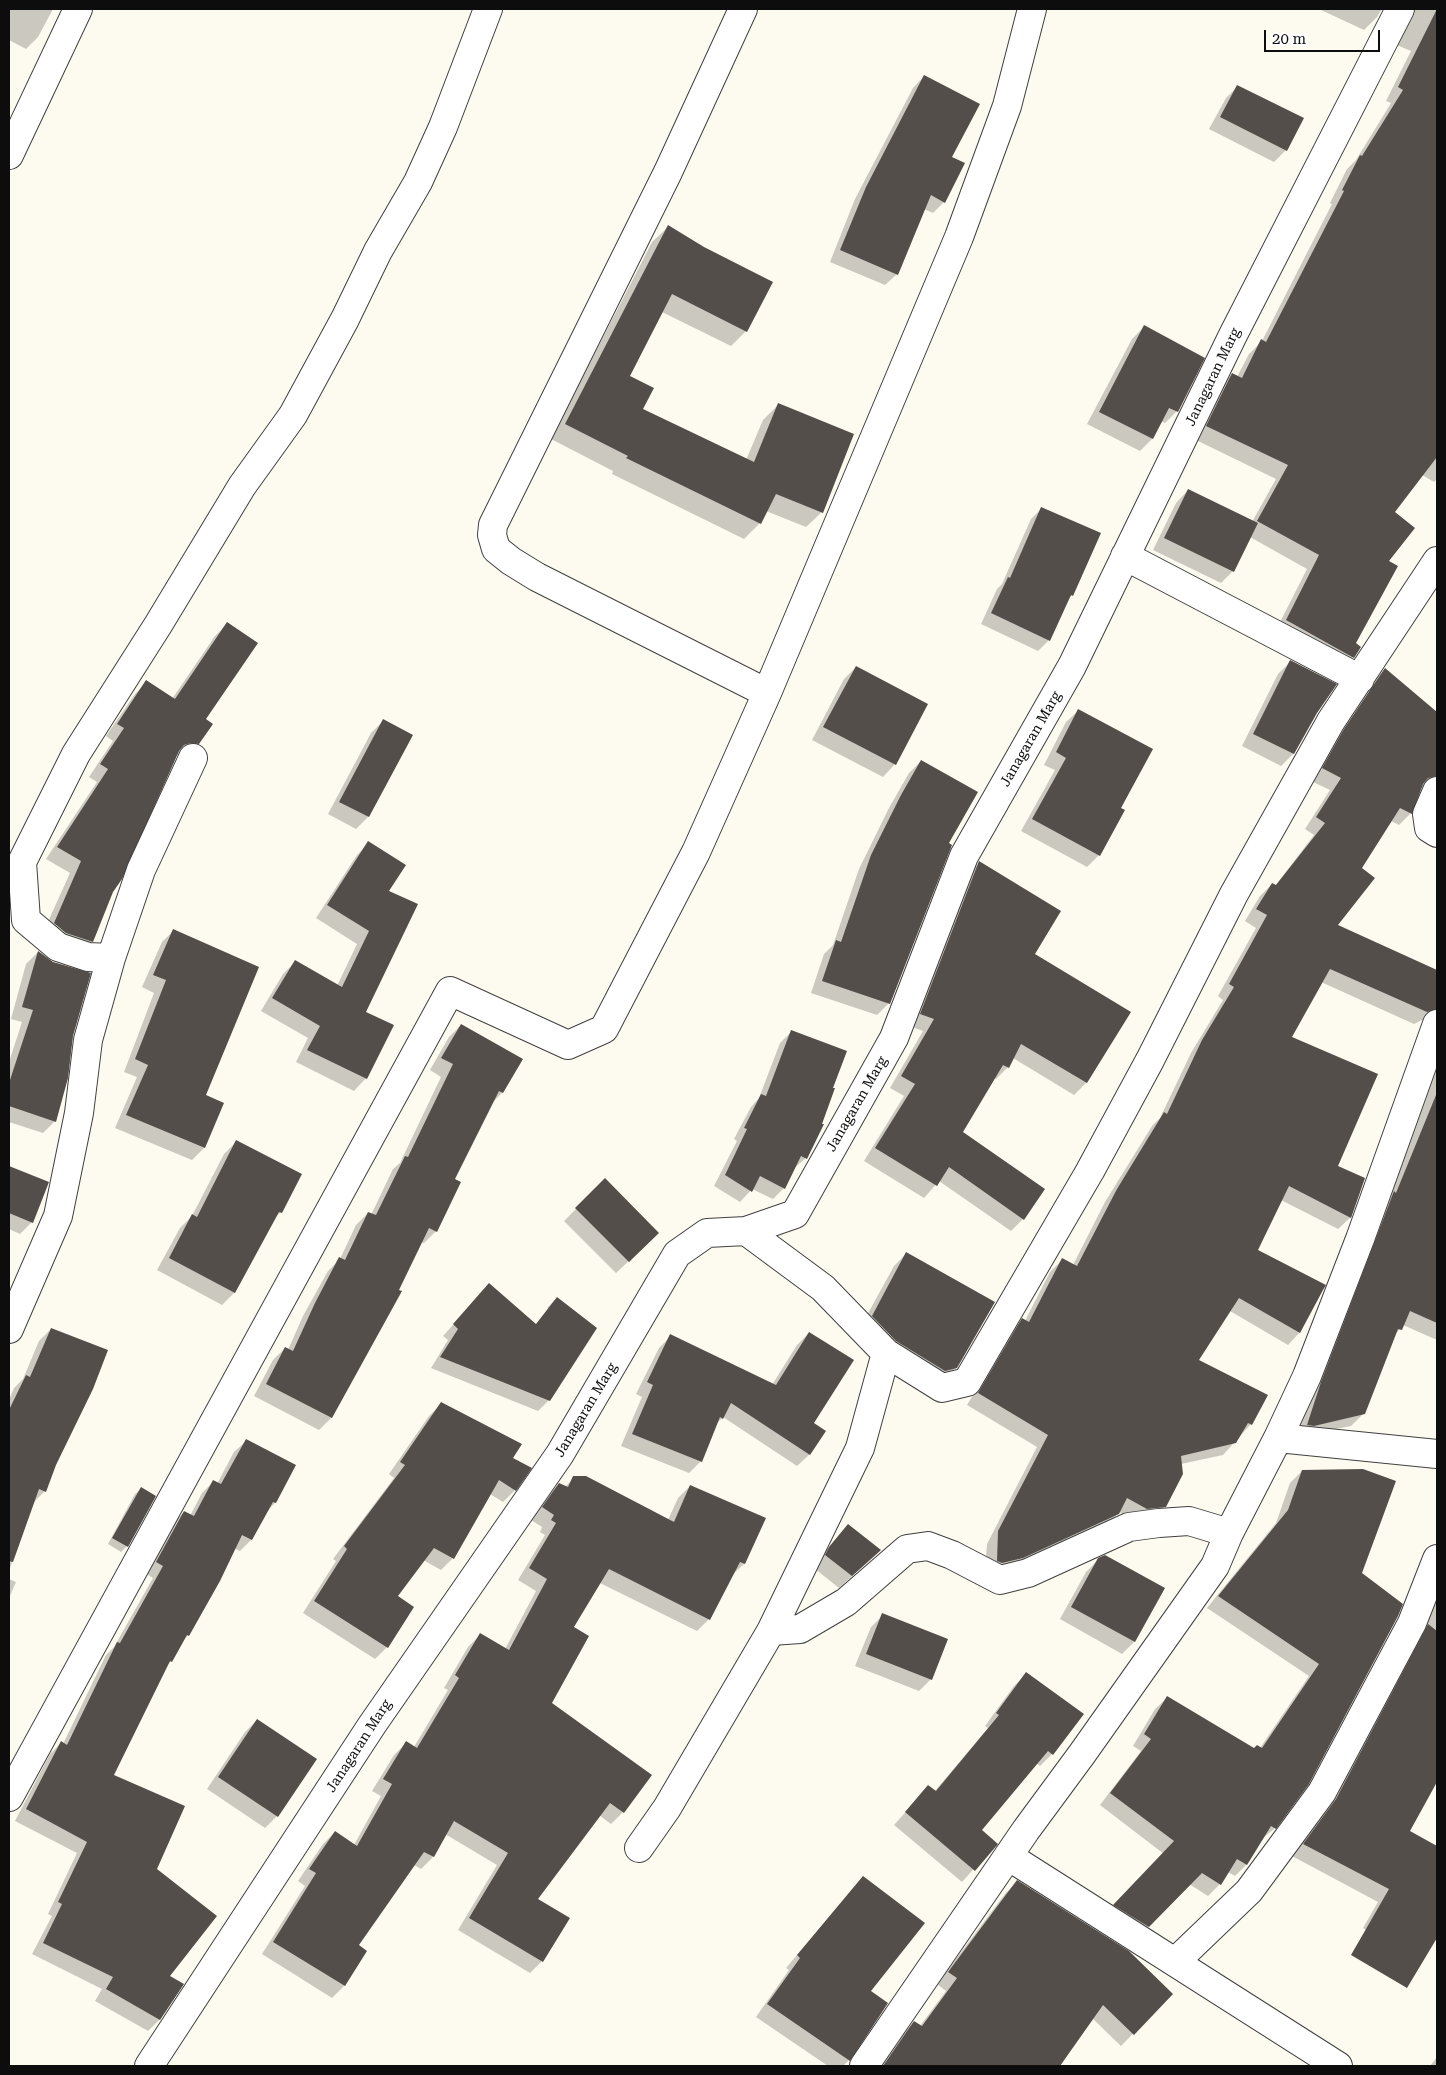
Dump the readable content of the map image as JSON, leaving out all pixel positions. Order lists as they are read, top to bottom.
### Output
{
  "streets": {
    "street": ["Janagaran Marg"]
  },
  "scale_bar": "20 m"
}
